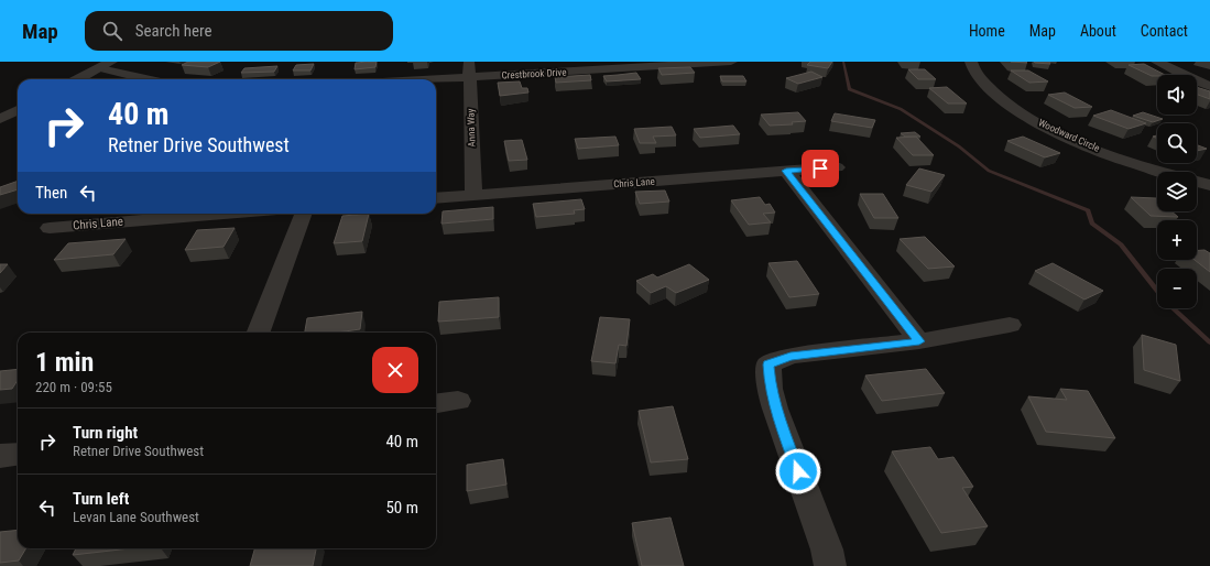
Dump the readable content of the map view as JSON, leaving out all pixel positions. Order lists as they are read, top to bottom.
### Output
{
  "streets": {
    "street": [
      "Crestbrook Drive",
      "Anna Way",
      "Woodward Circle",
      "Chris Lane"
    ]
  },
  "crossings": [
    ["Crestbrook Drive", "Anna Way"],
    ["Anna Way", "Chris Lane"]
  ],
  "page": {
    "header": "Map",
    "search": "Search here",
    "nav": [
      "Home",
      "Map",
      "About",
      "Contact"
    ],
    "map_buttons": ["+", "−"],
    "turn": ["40 m", "Retner Drive Southwest"],
    "then": "Then",
    "heading": ["1 min", "220 m · 09:55"],
    "list": [
      {
        "name": "Turn right",
        "note": "Retner Drive Southwest",
        "value": "40 m"
      },
      {
        "name": "Turn left",
        "note": "Levan Lane Southwest",
        "value": "50 m"
      }
    ]
  }
}
